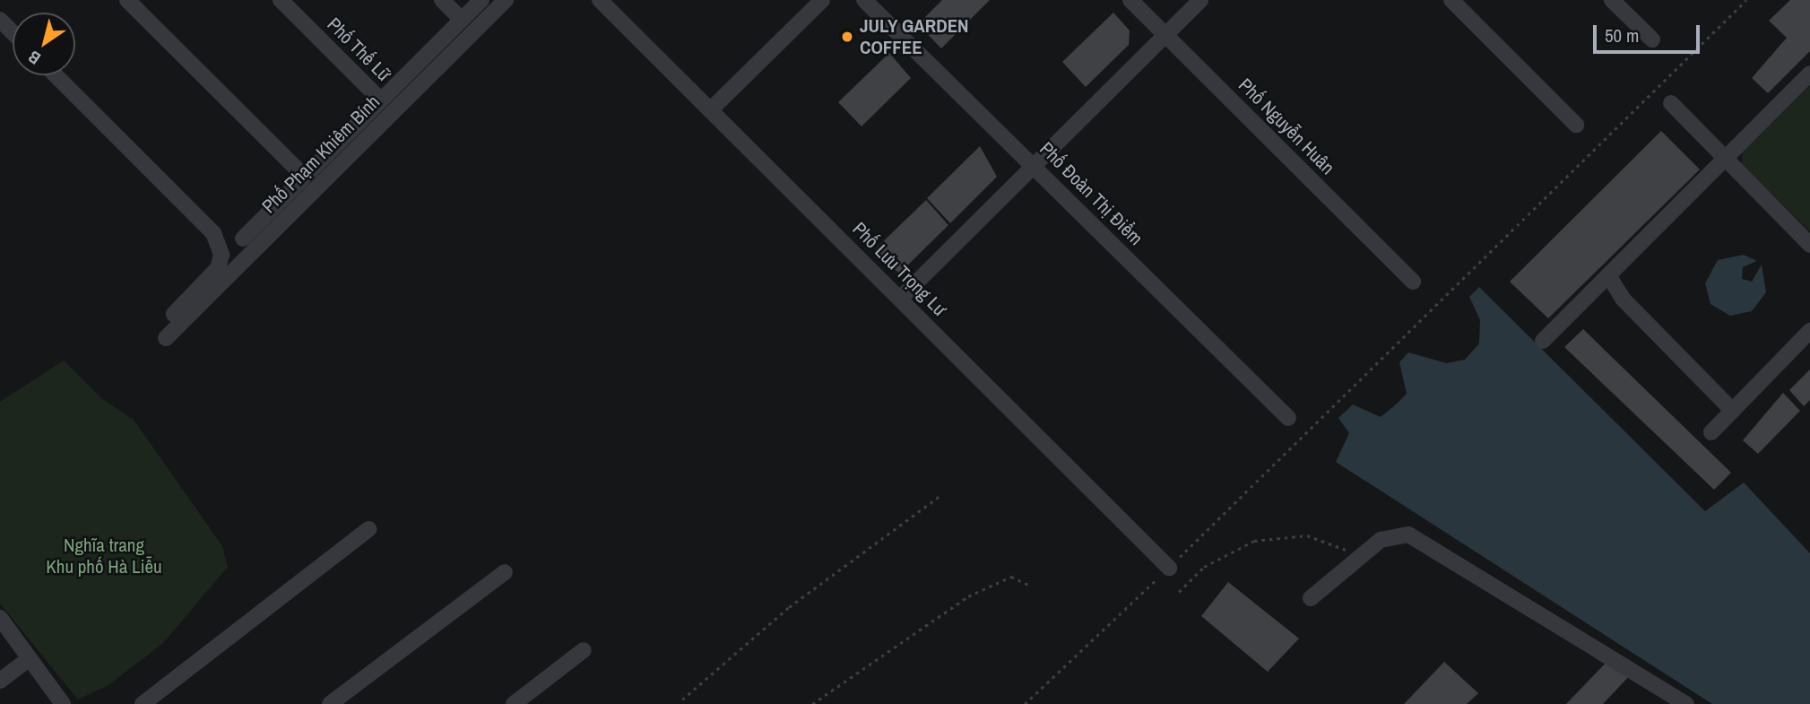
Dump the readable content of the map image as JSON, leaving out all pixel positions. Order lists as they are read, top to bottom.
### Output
{
  "streets": {
    "street": [
      "Phố Thế Lữ",
      "Phố Nguyễn Huân",
      "Phố Phạm Khiêm Bính",
      "Phố Đoàn Thị Điểm",
      "Phố Lưu Trọng Lư"
    ]
  },
  "crossings": [
    ["Phố Thế Lữ", "Phố Phạm Khiêm Bính"]
  ],
  "parks": ["Nghĩa trang Khu phố Hà Liễu"],
  "places": ["JULY GARDEN COFFEE"],
  "scale_bar": "50 m",
  "north": "bottom left"
}
